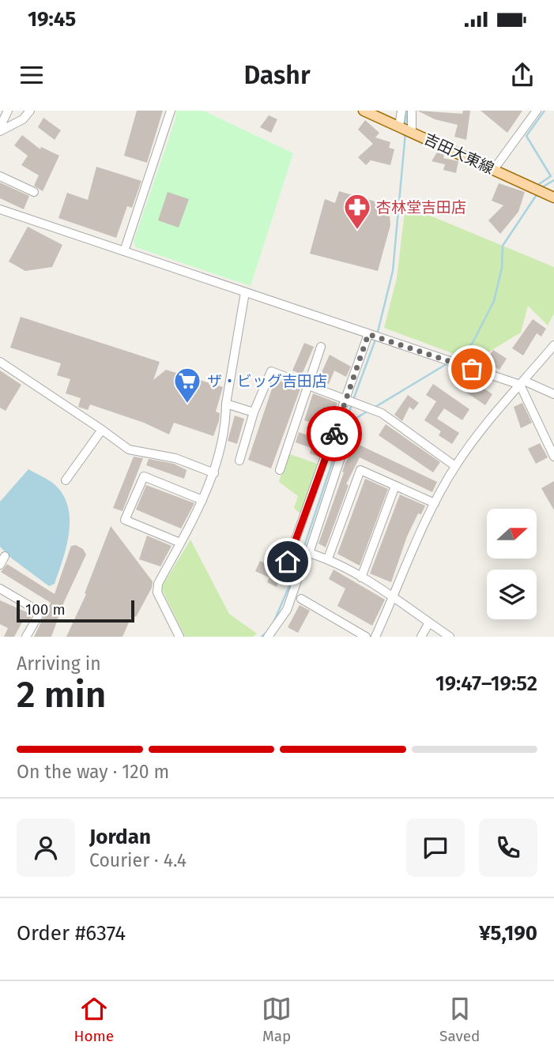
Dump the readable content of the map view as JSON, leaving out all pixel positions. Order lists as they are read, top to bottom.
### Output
{
  "streets": {
    "main road": ["吉田大東線"]
  },
  "places": {
    "pharmacy": ["杏林堂吉田店"],
    "supermarket": ["ザ・ビッグ吉田店"]
  },
  "scale_bar": "100 m",
  "north": "right",
  "page": {
    "status": "19:45",
    "header": "Dashr",
    "scale": "100 m",
    "heading": ["2 min", "Arriving in", "19:47–19:52"],
    "panel": [
      "Jordan",
      "Courier · 4.4",
      "Order #6374",
      "¥5,190"
    ],
    "bar": "On the way · 120 m",
    "tabs": ["Home", "Map", "Saved"]
  }
}
